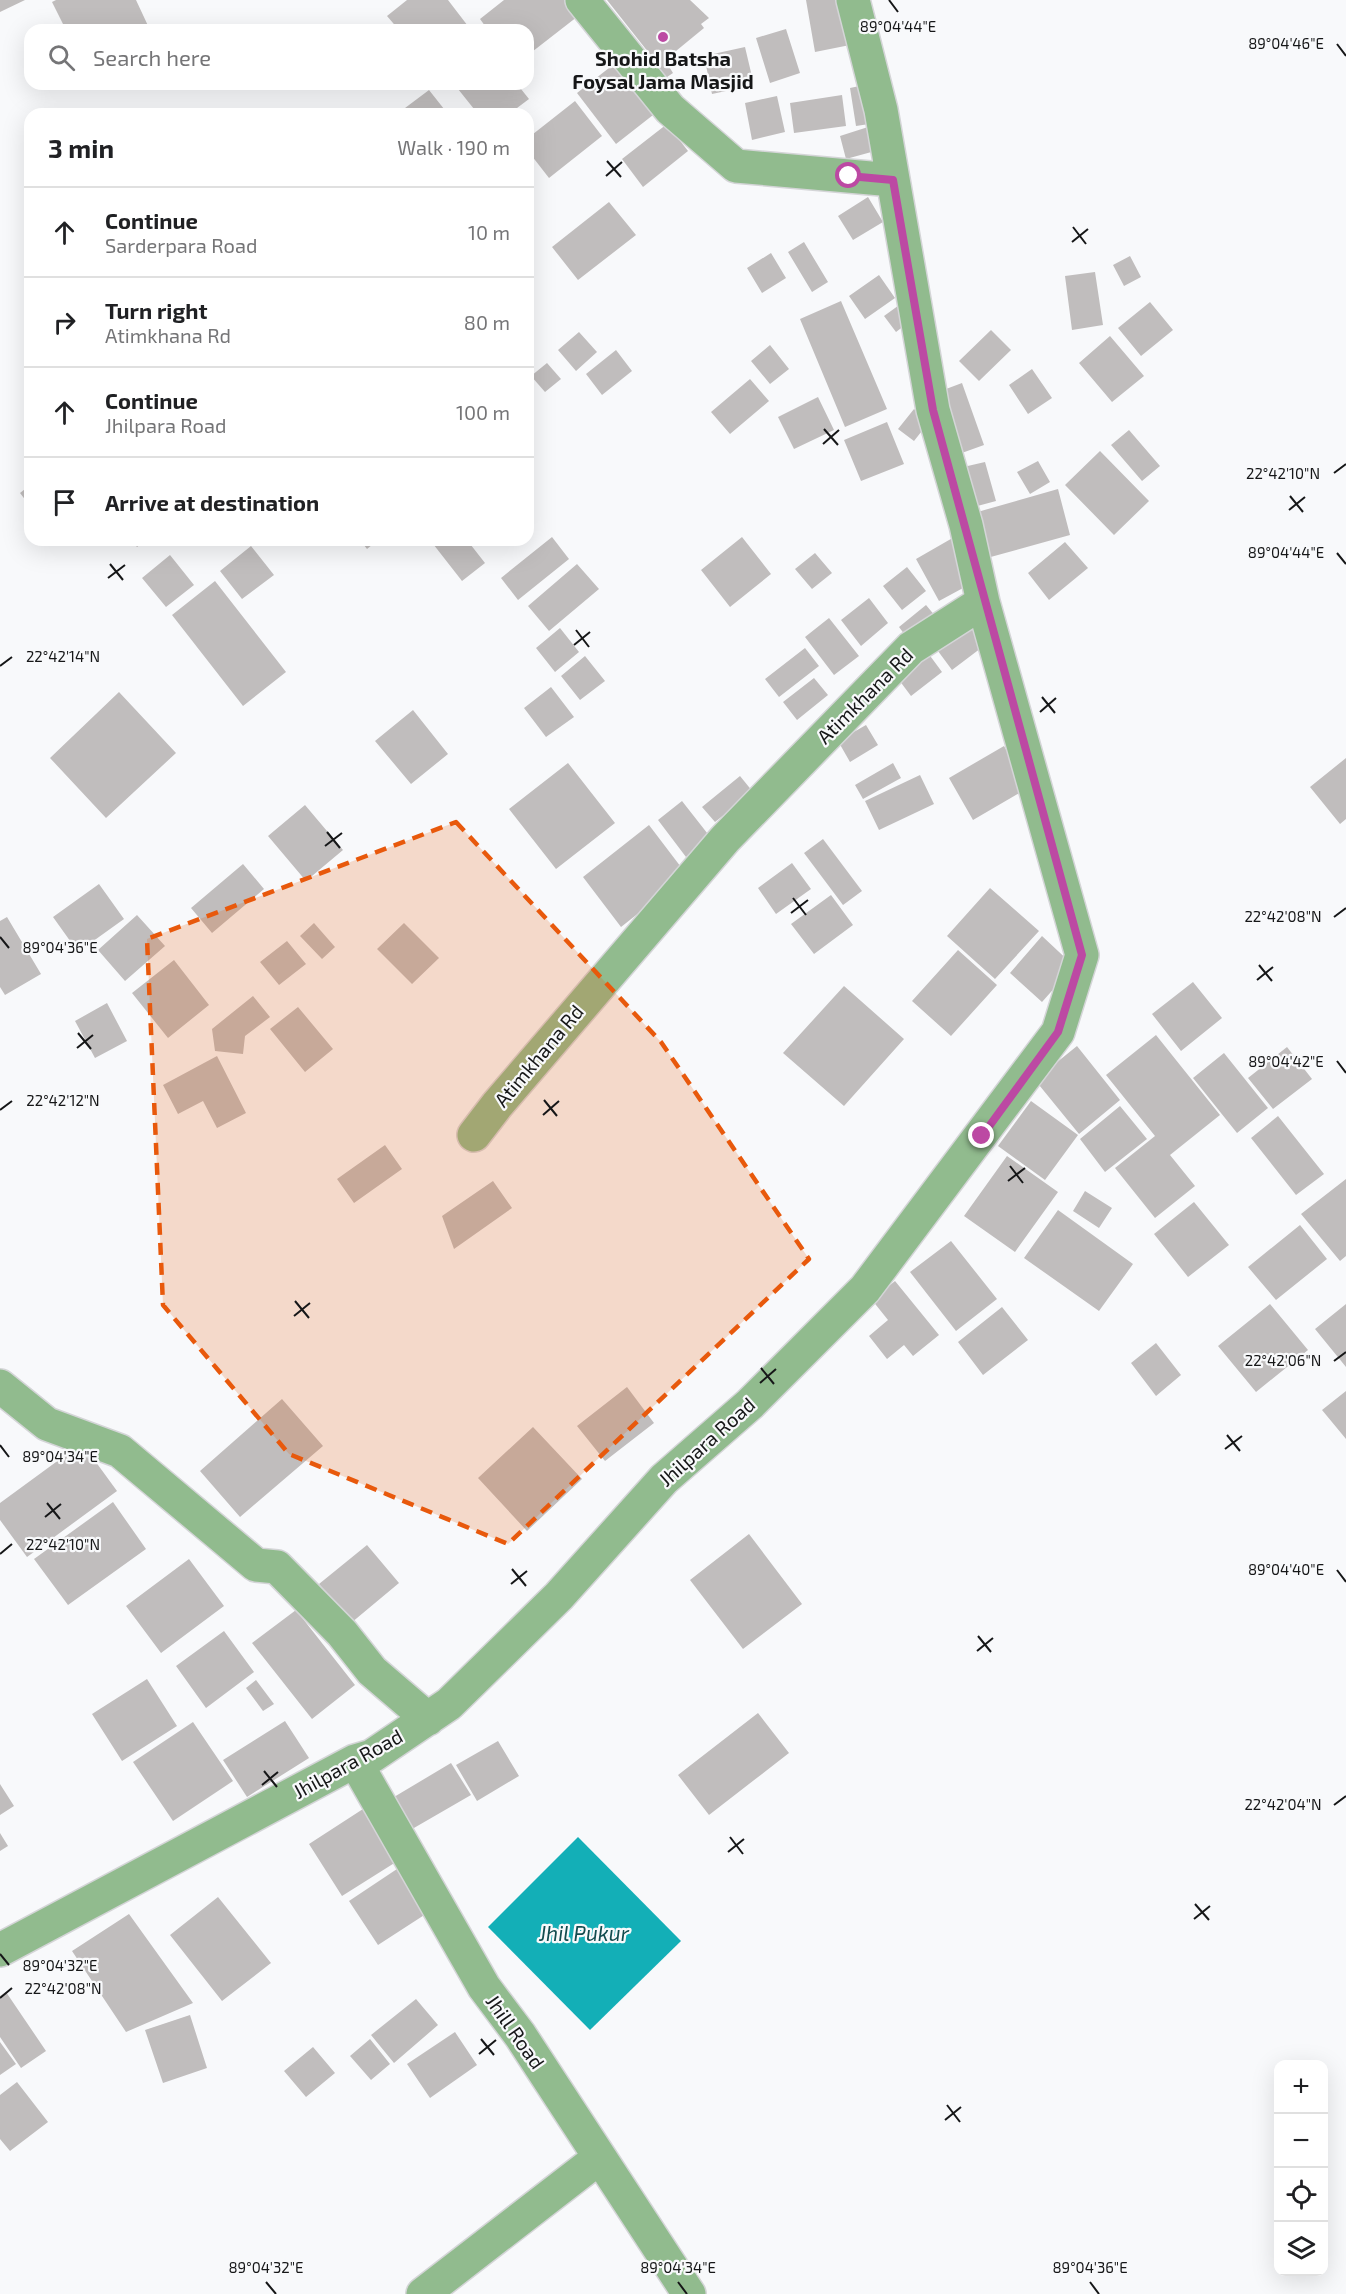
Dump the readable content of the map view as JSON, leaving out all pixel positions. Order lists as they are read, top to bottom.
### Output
{
  "streets": {
    "street": ["Atimkhana Rd", "Jhilpara Road", "Jhill Road"]
  },
  "crossings": [
    ["Atimkhana Rd", "Jhilpara Road"],
    ["Jhilpara Road", "Jhill Road"]
  ],
  "water": ["Jhil Pukur"],
  "places": ["Shohid Batsha Foysal Jama Masjid"],
  "page": {
    "search": "Search here",
    "heading": ["3 min", "Walk · 190 m"],
    "list": [
      ["Continue", "Sarderpara Road", "10 m"],
      ["Turn right", "Atimkhana Rd", "80 m"],
      ["Continue", "Jhilpara Road", "100 m"],
      "Arrive at destination"
    ],
    "map_buttons": ["+", "−"]
  },
  "coordinates": [
    "89°04'44\"E",
    "89°04'46\"E",
    "22°42'10\"N",
    "22°42'14\"N",
    "22°42'08\"N",
    "89°04'36\"E",
    "89°04'42\"E",
    "22°42'12\"N",
    "22°42'06\"N",
    "89°04'34\"E",
    "89°04'40\"E",
    "22°42'04\"N",
    "89°04'32\"E"
  ]
}
